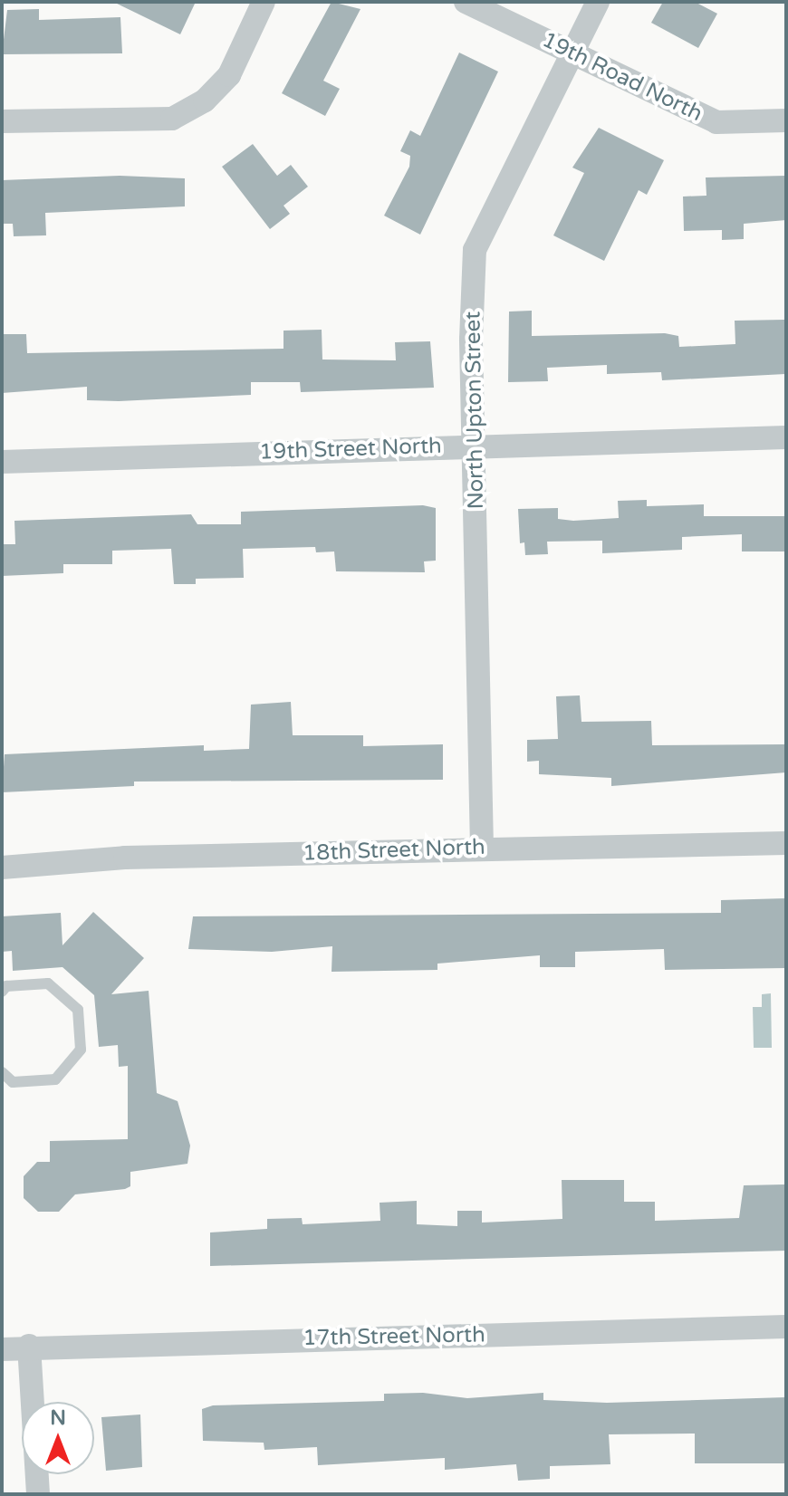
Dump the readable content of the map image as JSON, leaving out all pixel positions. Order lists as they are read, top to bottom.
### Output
{
  "streets": {
    "street": [
      "19th Road North",
      "North Upton Street",
      "19th Street North",
      "18th Street North",
      "17th Street North"
    ]
  },
  "crossings": [
    ["19th Road North", "North Upton Street"],
    ["North Upton Street", "19th Street North"],
    ["North Upton Street", "18th Street North"]
  ],
  "north": "top"
}
